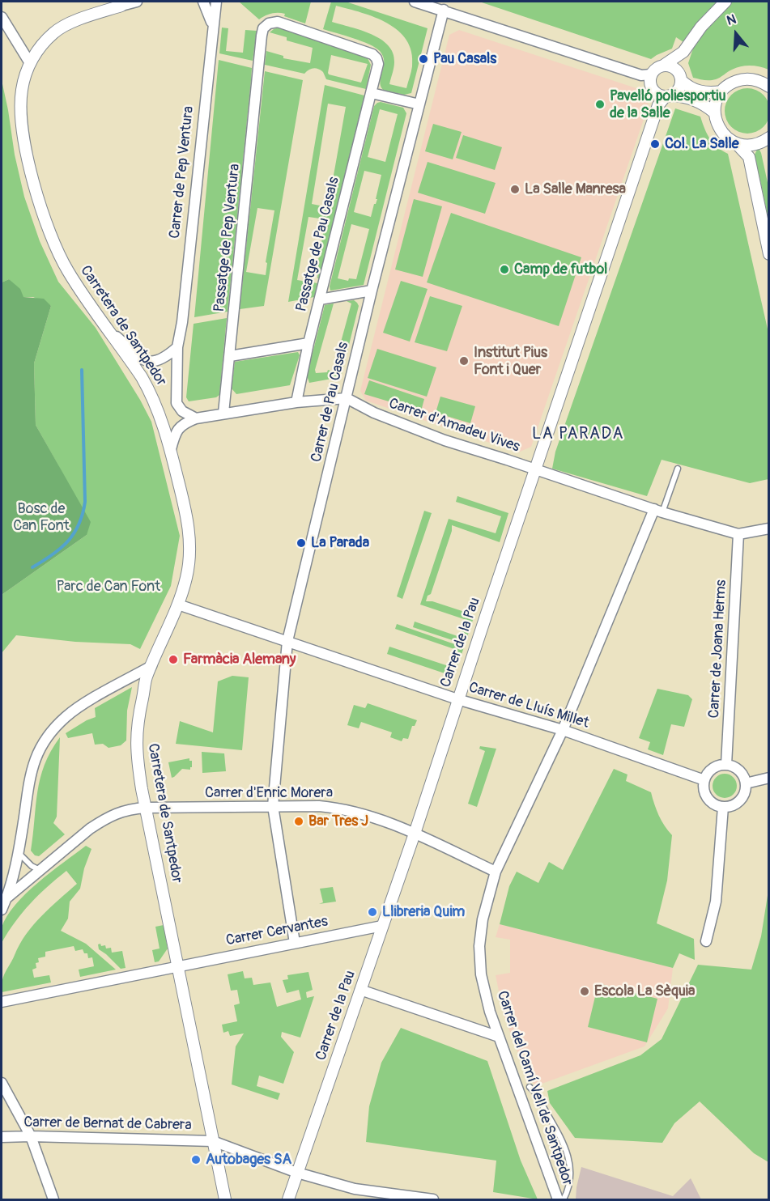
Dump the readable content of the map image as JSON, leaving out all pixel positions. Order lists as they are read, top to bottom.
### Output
{
  "streets": {
    "street": [
      "Carrer de Pep Ventura",
      "Passatge de Pep Ventura",
      "Passatge de Pau Casals",
      "Carretera de Santpedor",
      "Carrer de Pau Casals",
      "Carrer d'Amadeu Vives",
      "Carrer de la Pau",
      "Carrer de Joana Herms",
      "Carrer de Lluís Millet",
      "Carrer d'Enric Morera",
      "Carrer Cervantes",
      "Carrer del Camí Vell de Santpedor",
      "Carrer de Bernat de Cabrera"
    ]
  },
  "crossings": [
    ["Passatge de Pep Ventura", "Passatge de Pau Casals"],
    ["Carretera de Santpedor", "Carrer de Lluís Millet"],
    ["Carretera de Santpedor", "Carrer d'Enric Morera"],
    ["Carretera de Santpedor", "Carrer Cervantes"],
    ["Carretera de Santpedor", "Carrer de Bernat de Cabrera"],
    ["Carrer de Pau Casals", "Carrer d'Amadeu Vives"],
    ["Carrer de Pau Casals", "Carrer de Lluís Millet"],
    ["Carrer de Pau Casals", "Carrer d'Enric Morera"],
    ["Carrer de Pau Casals", "Carrer Cervantes"],
    ["Carrer d'Amadeu Vives", "Carrer de la Pau"],
    ["Carrer d'Amadeu Vives", "Carrer de Joana Herms"],
    ["Carrer de la Pau", "Carrer de Lluís Millet"],
    ["Carrer de la Pau", "Carrer d'Enric Morera"],
    ["Carrer de la Pau", "Carrer Cervantes"],
    ["Carrer de la Pau", "Carrer de Bernat de Cabrera"],
    ["Carrer de Joana Herms", "Carrer de Lluís Millet"],
    ["Carrer d'Enric Morera", "Carrer del Camí Vell de Santpedor"]
  ],
  "districts": ["LA PARADA"],
  "parks": ["Bosc de Can Font", "Parc de Can Font"],
  "places": [
    "Pau Casals",
    "Pavelló poliesportiu de la Salle",
    "Col. La Salle",
    "La Salle Manresa",
    "Camp de futbol",
    "Institut Pius Font i Quer",
    "La Parada",
    "Farmàcia Alemany",
    "Bar Tres J",
    "Llibreria Quim",
    "Escola La Sèquia",
    "Autobages SA"
  ],
  "north": "top"
}
